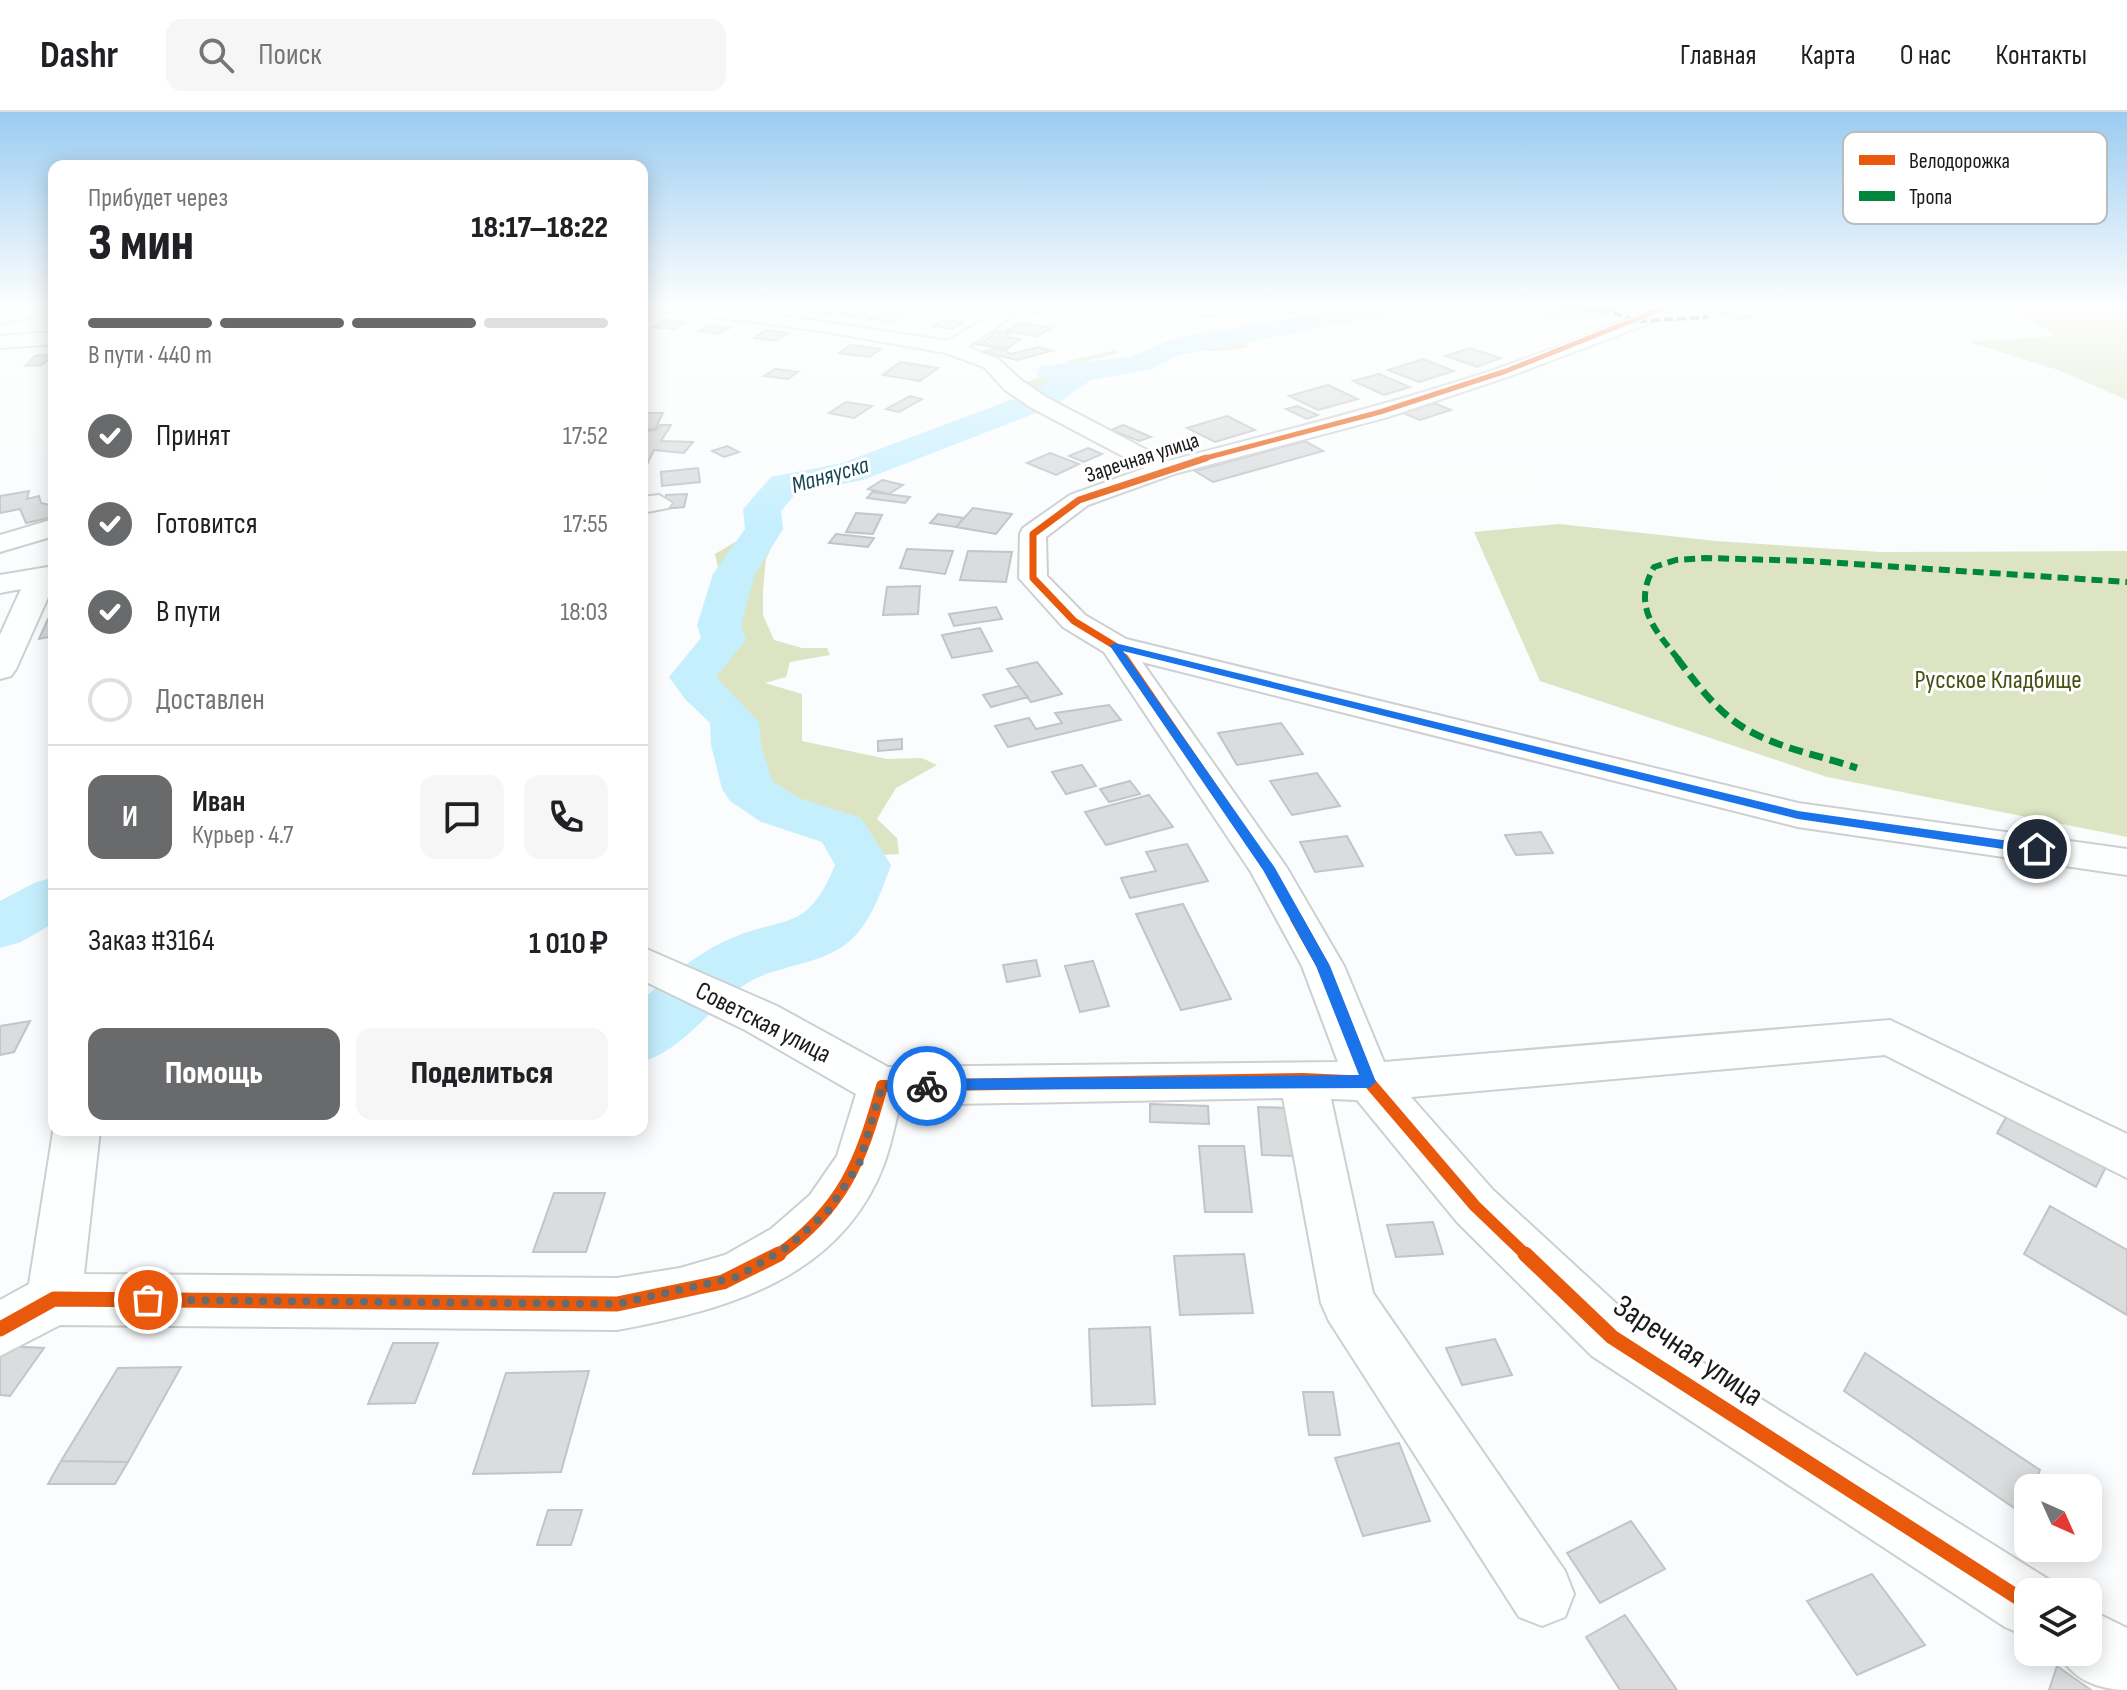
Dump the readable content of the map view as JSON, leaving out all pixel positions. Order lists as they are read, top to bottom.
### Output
{
  "streets": {
    "street": ["Заречная улица", "Советская улица"]
  },
  "water": ["Маняуска"],
  "parks": ["Русское Кладбище"],
  "legend": ["Велодорожка", "Тропа"],
  "north": "bottom right",
  "page": {
    "header": "Dashr",
    "search": "Поиск",
    "nav": [
      "Главная",
      "Карта",
      "О нас",
      "Контакты"
    ],
    "heading": ["3 мин", "Прибудет через", "18:17–18:22"],
    "panel": [
      "Иван",
      "Курьер · 4.7",
      "Заказ #3164",
      "1 010 ₽"
    ],
    "bar": "В пути · 440 m",
    "list": [
      ["Принят", "17:52"],
      ["Готовится", "17:55"],
      ["В пути", "18:03"],
      "Доставлен"
    ],
    "round": "И",
    "buttons": ["Помощь", "Поделиться"]
  }
}
